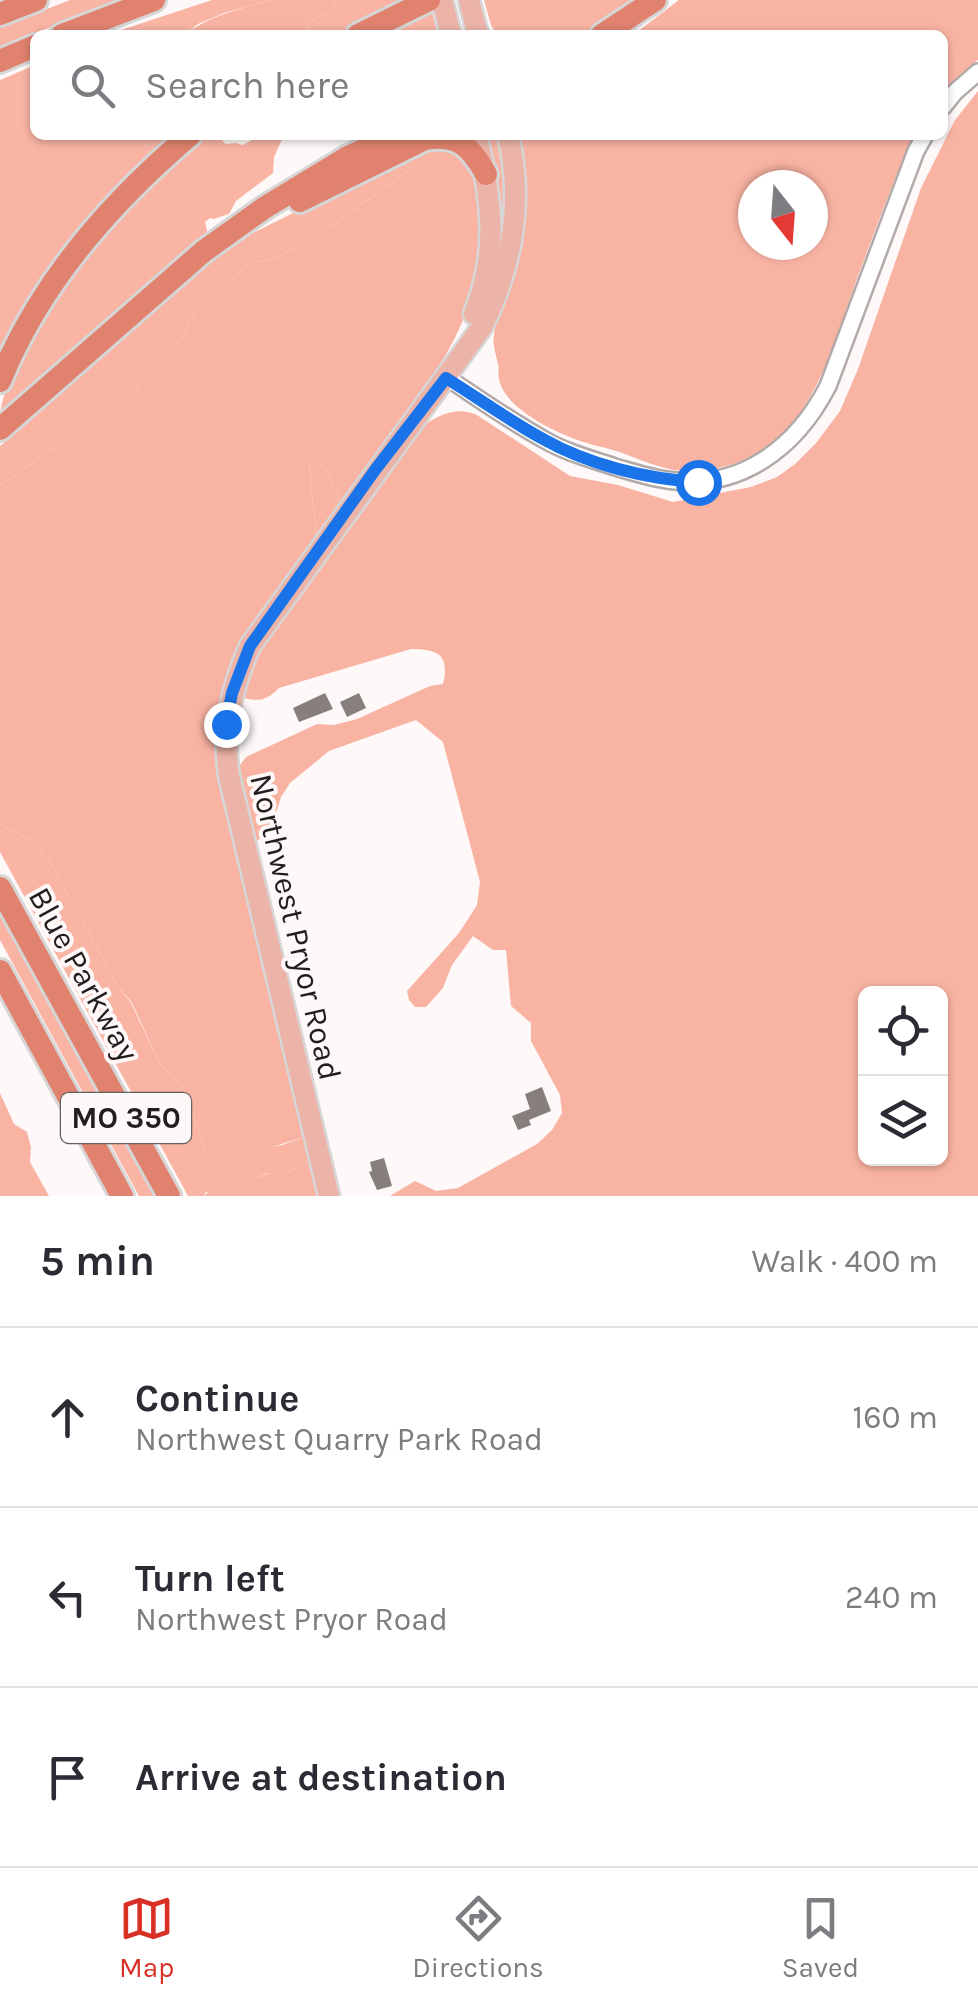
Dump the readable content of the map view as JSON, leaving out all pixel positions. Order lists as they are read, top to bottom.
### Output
{
  "streets": {
    "highway": ["Blue Parkway", "MO 350"],
    "main road": ["Northwest Pryor Road"]
  },
  "north": "bottom",
  "page": {
    "search": "Search here",
    "heading": ["5 min", "Walk · 400 m"],
    "list": [
      ["Continue", "Northwest Quarry Park Road", "160 m"],
      ["Turn left", "Northwest Pryor Road", "240 m"],
      "Arrive at destination"
    ],
    "nav": ["Map", "Directions", "Saved"]
  }
}
